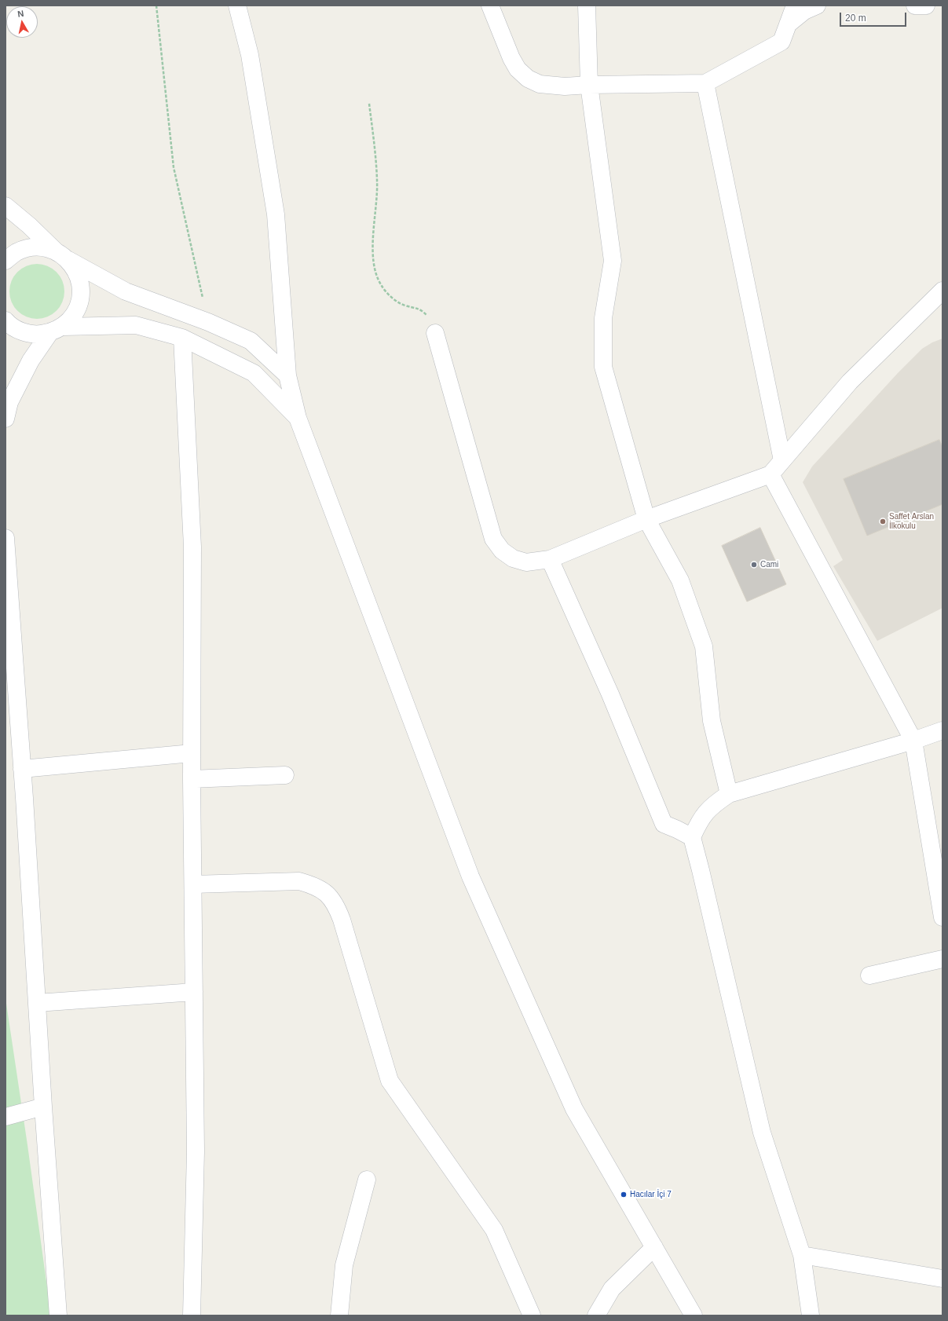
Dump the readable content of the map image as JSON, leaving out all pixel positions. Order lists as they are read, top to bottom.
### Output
{
  "places": ["Saffet Arslan İlkokulu", "Cami", "Hacılar İçi 7"],
  "scale_bar": "20 m",
  "north": "top"
}
